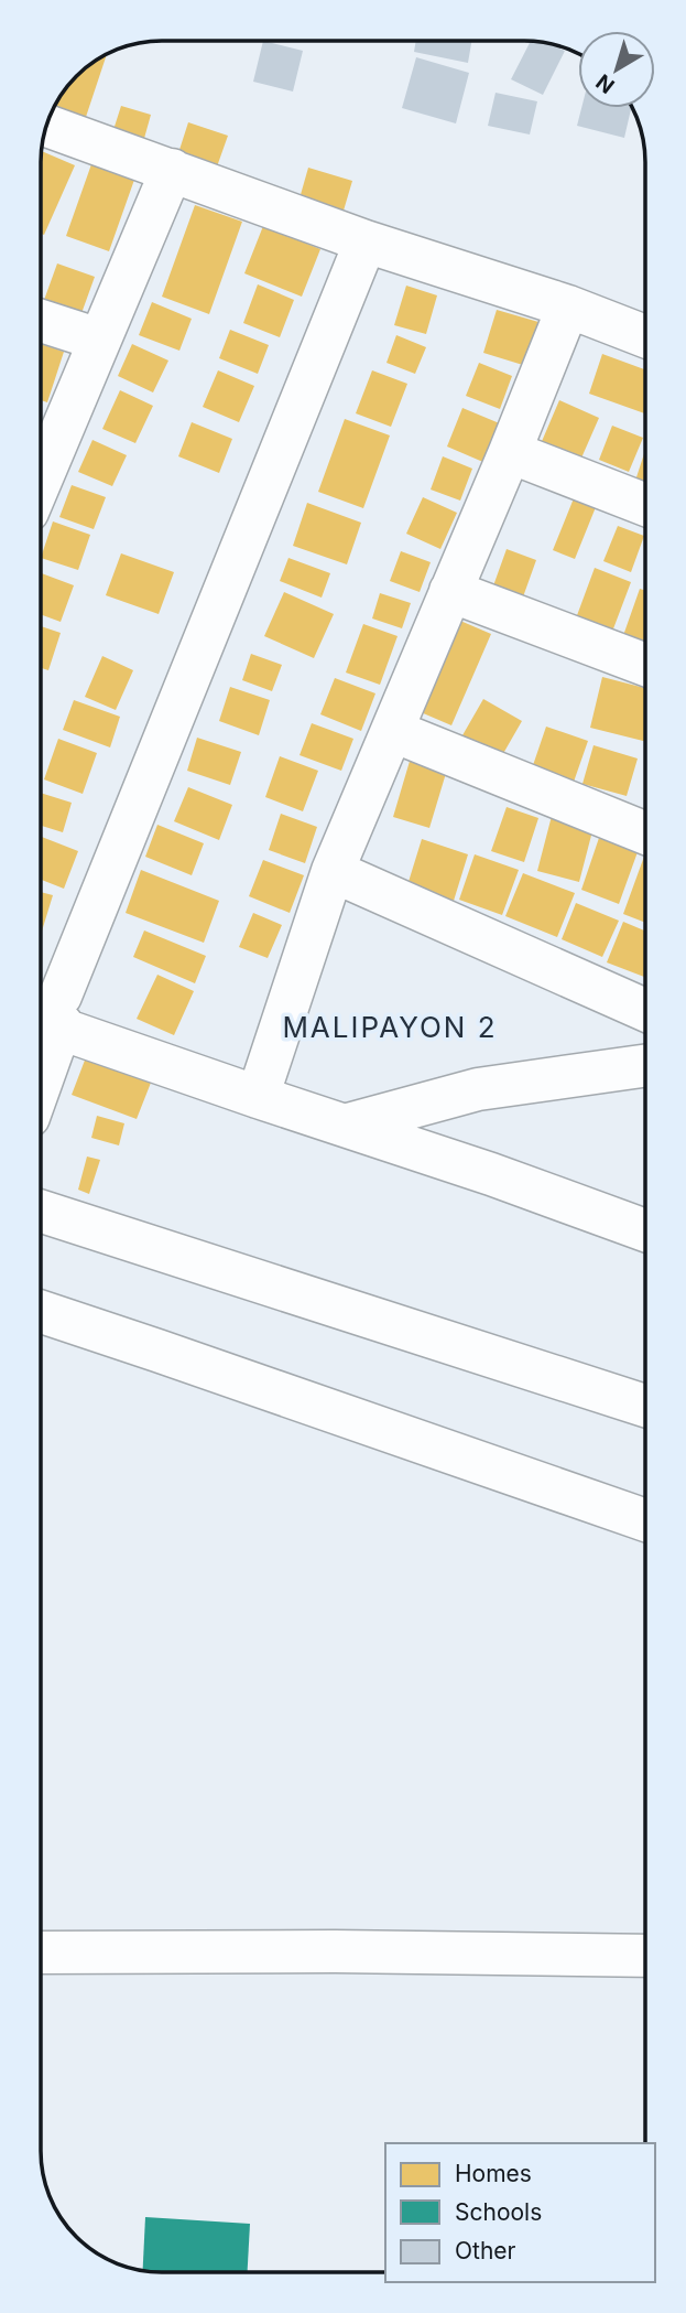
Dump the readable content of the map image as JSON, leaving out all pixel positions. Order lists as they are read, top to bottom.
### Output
{
  "districts": ["MALIPAYON 2"],
  "legend": ["Homes", "Schools", "Other"],
  "north": "bottom left"
}
